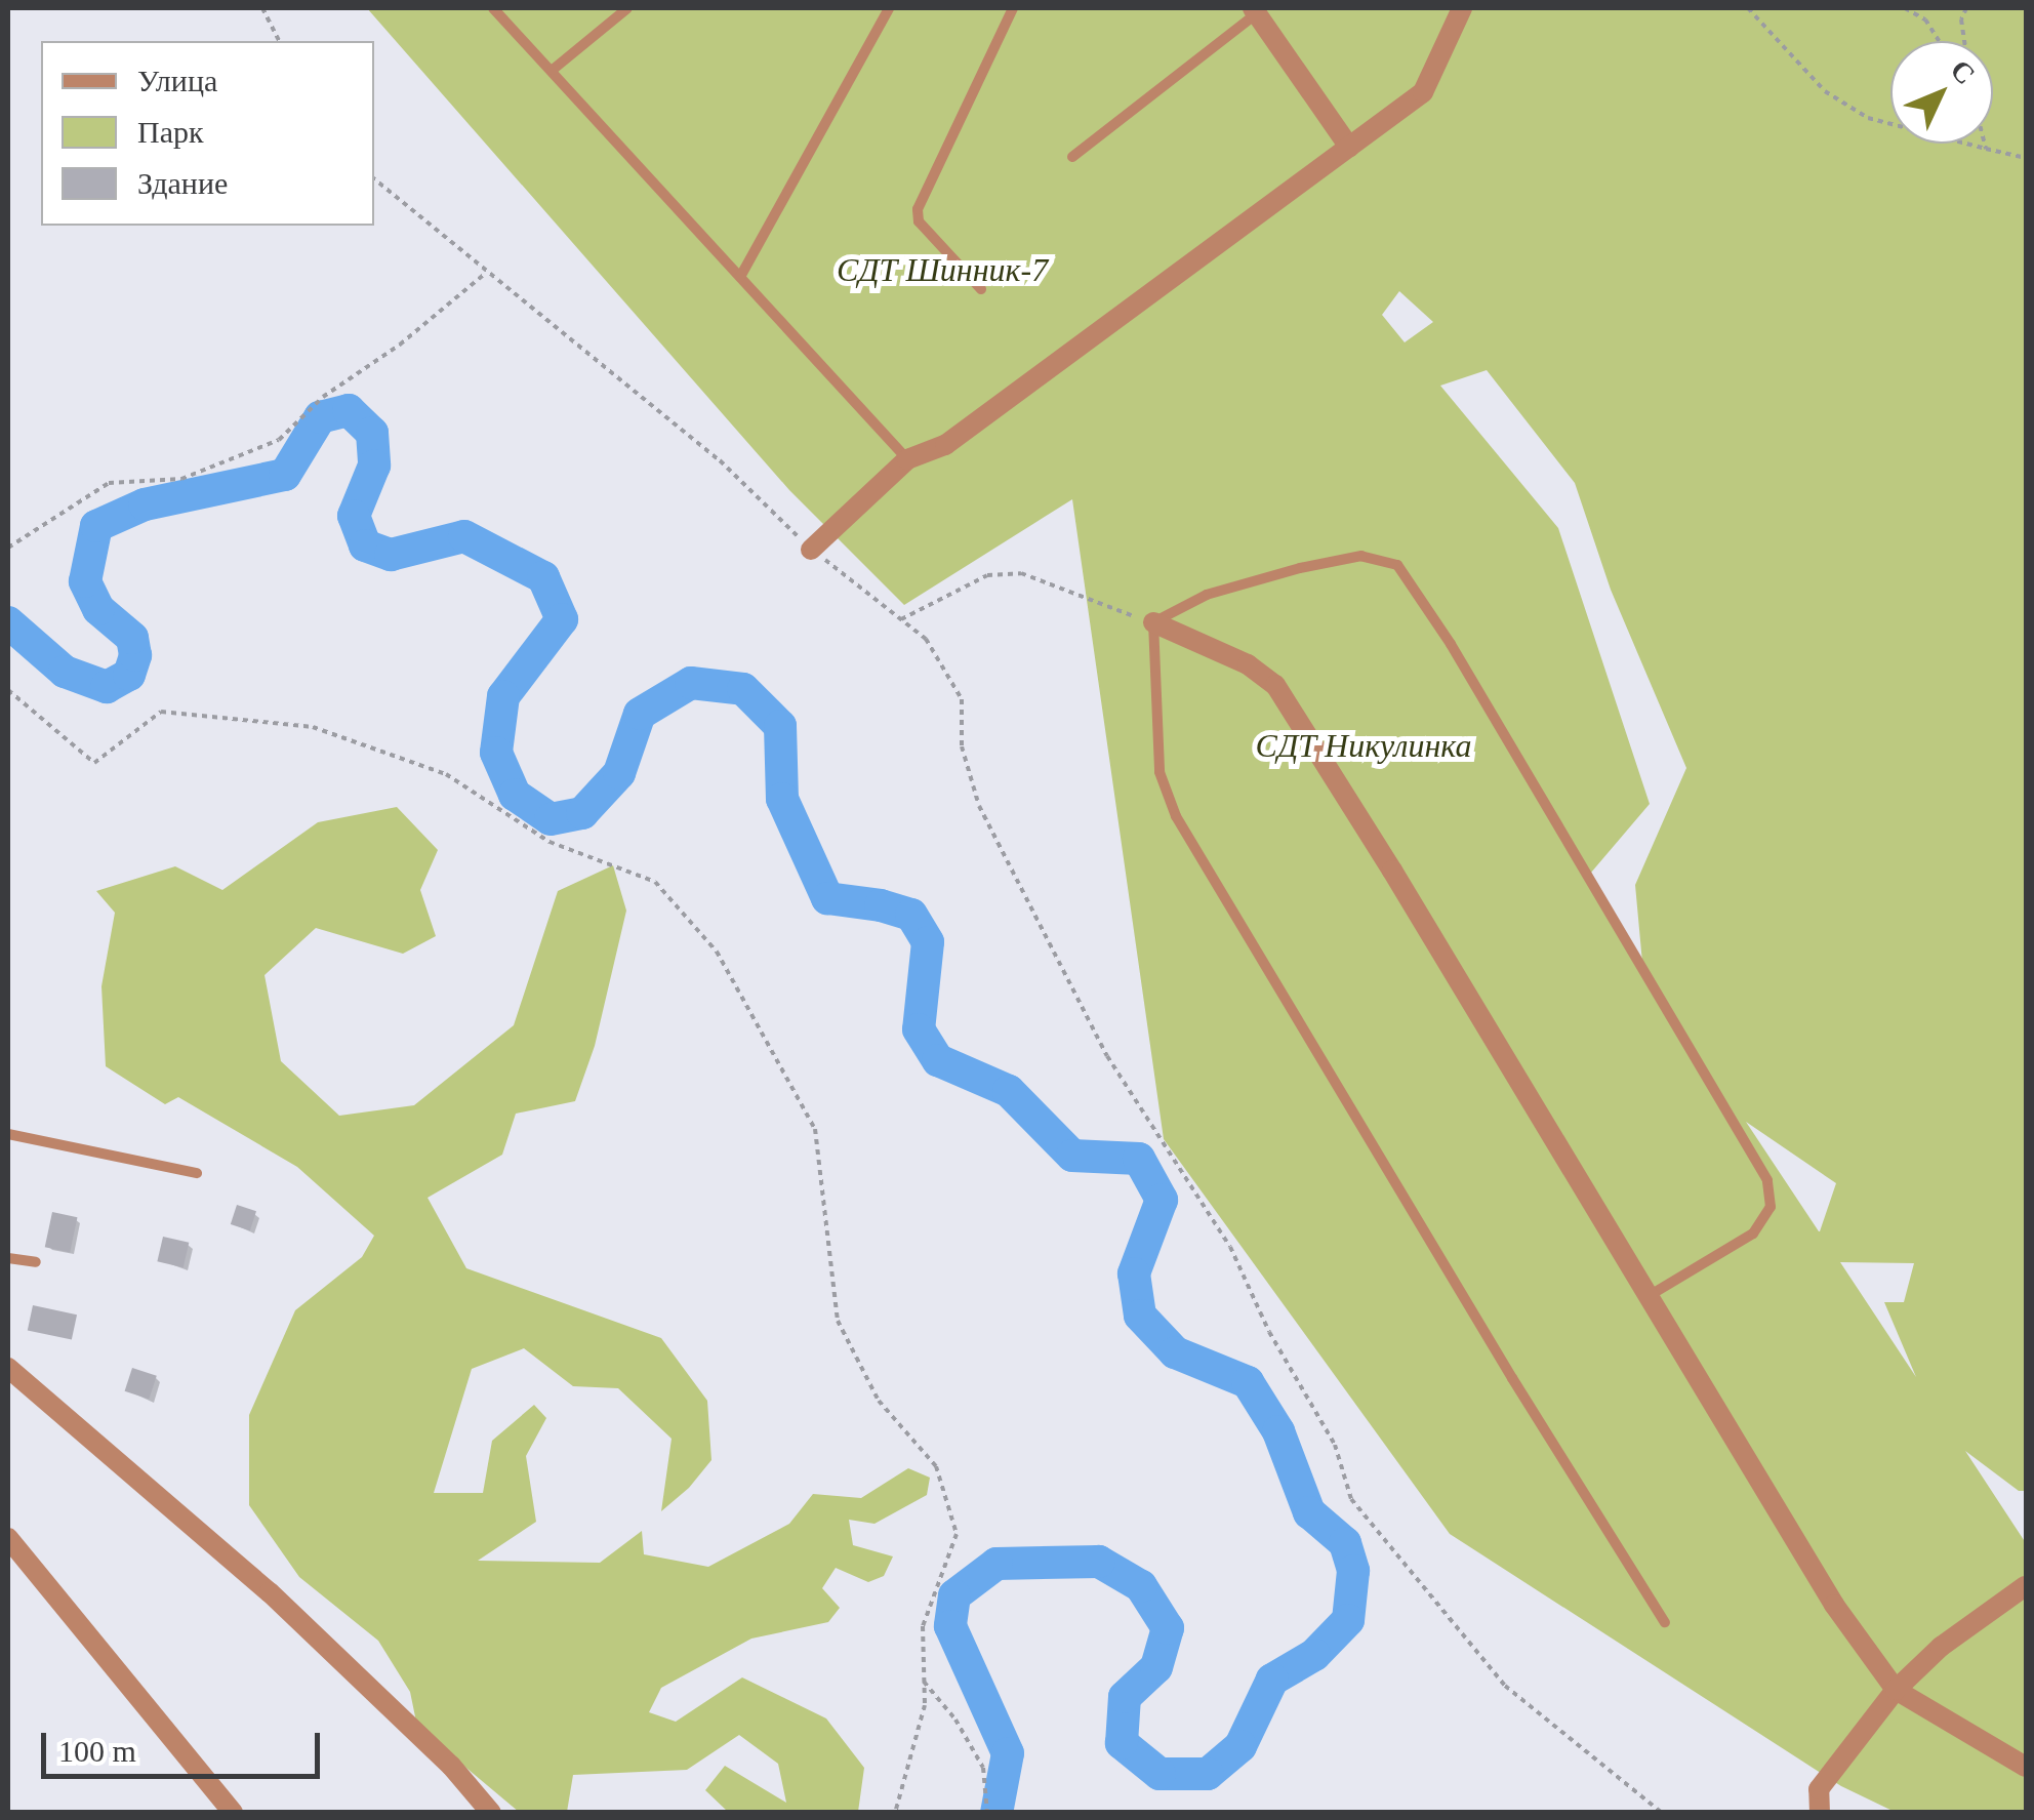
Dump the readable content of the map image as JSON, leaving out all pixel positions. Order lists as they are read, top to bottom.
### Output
{
  "parks": ["СДТ Шинник-7", "СДТ Никулинка"],
  "legend": ["Улица", "Парк", "Здание"],
  "scale_bar": "100 m",
  "north": "top right"
}
